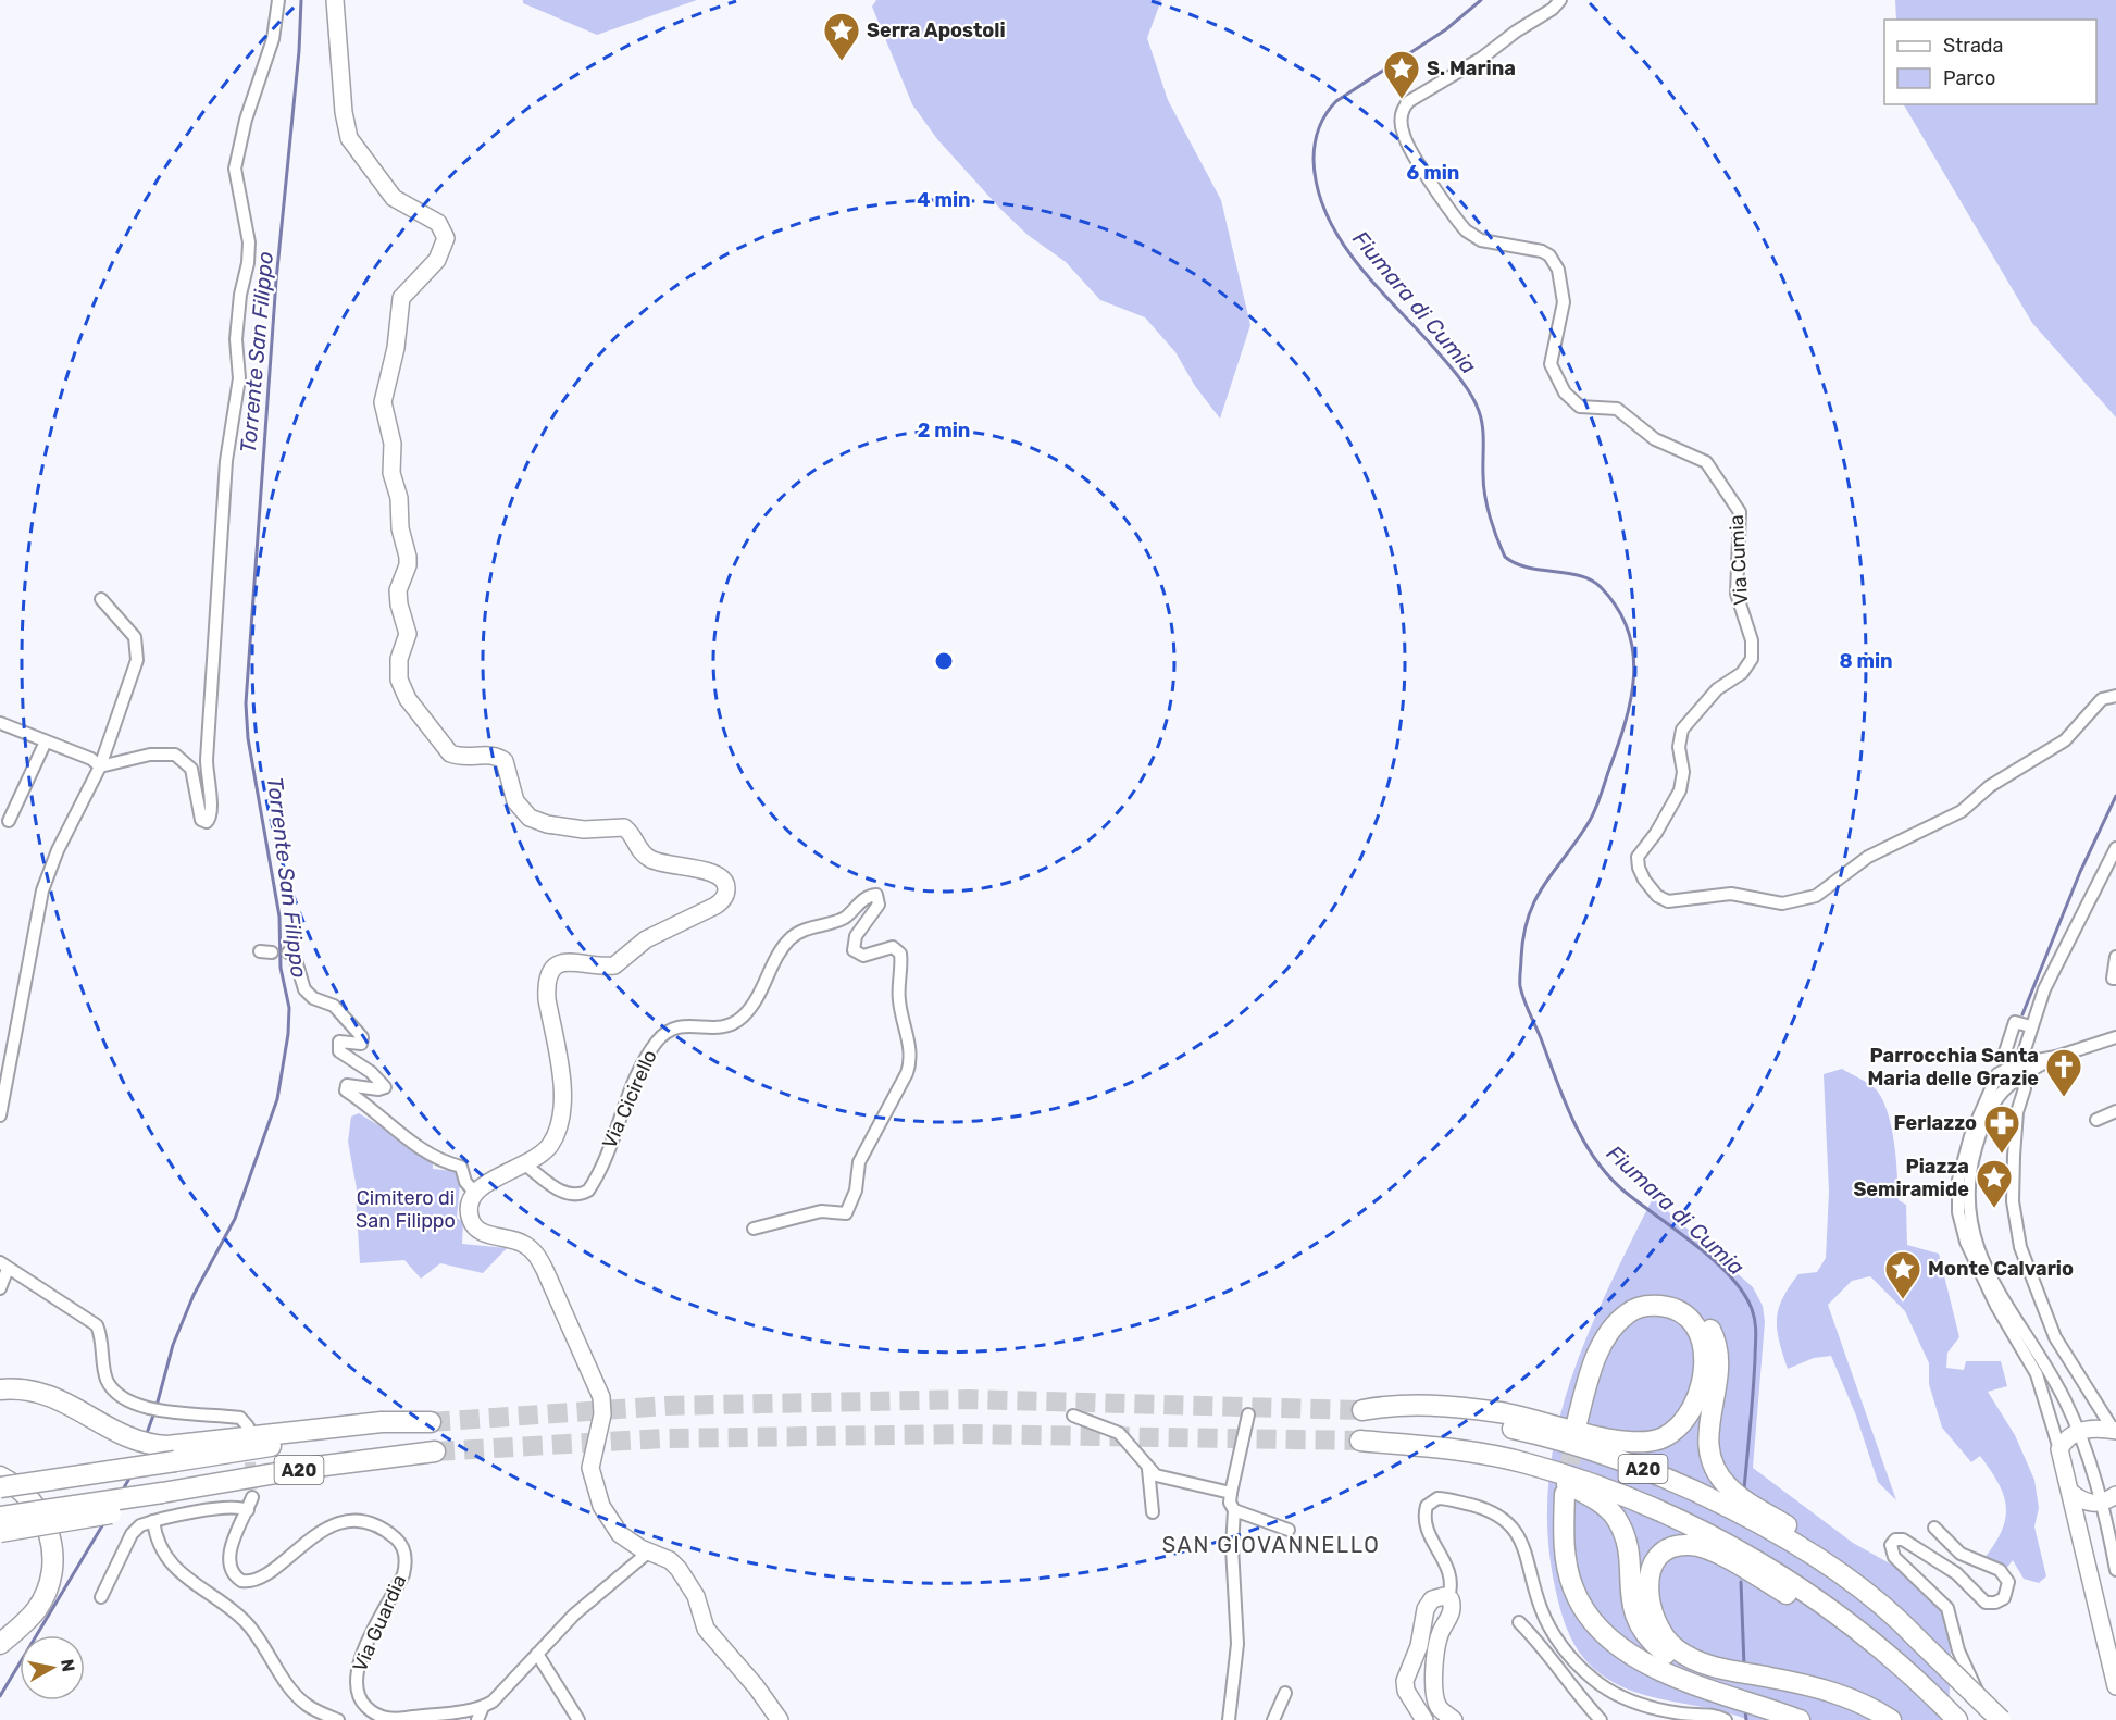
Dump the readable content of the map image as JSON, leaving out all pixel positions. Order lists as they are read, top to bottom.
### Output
{
  "streets": {
    "highway": ["A20"],
    "street": ["Via Cumia", "Via Cicirello", "Via Guardia"]
  },
  "districts": ["SAN GIOVANNELLO"],
  "water": ["Fiumara di Cumia", "Torrente San Filippo"],
  "parks": ["Cimitero di San Filippo"],
  "places": {
    "place": [
      "Serra Apostoli",
      "S. Marina",
      "Piazza Semiramide",
      "Monte Calvario"
    ],
    "church": ["Parrocchia Santa Maria delle Grazie"],
    "pharmacy": ["Ferlazzo"]
  },
  "legend": ["Strada", "Parco"],
  "north": "right",
  "rings": [
    "6 min",
    "4 min",
    "2 min",
    "8 min"
  ]
}
